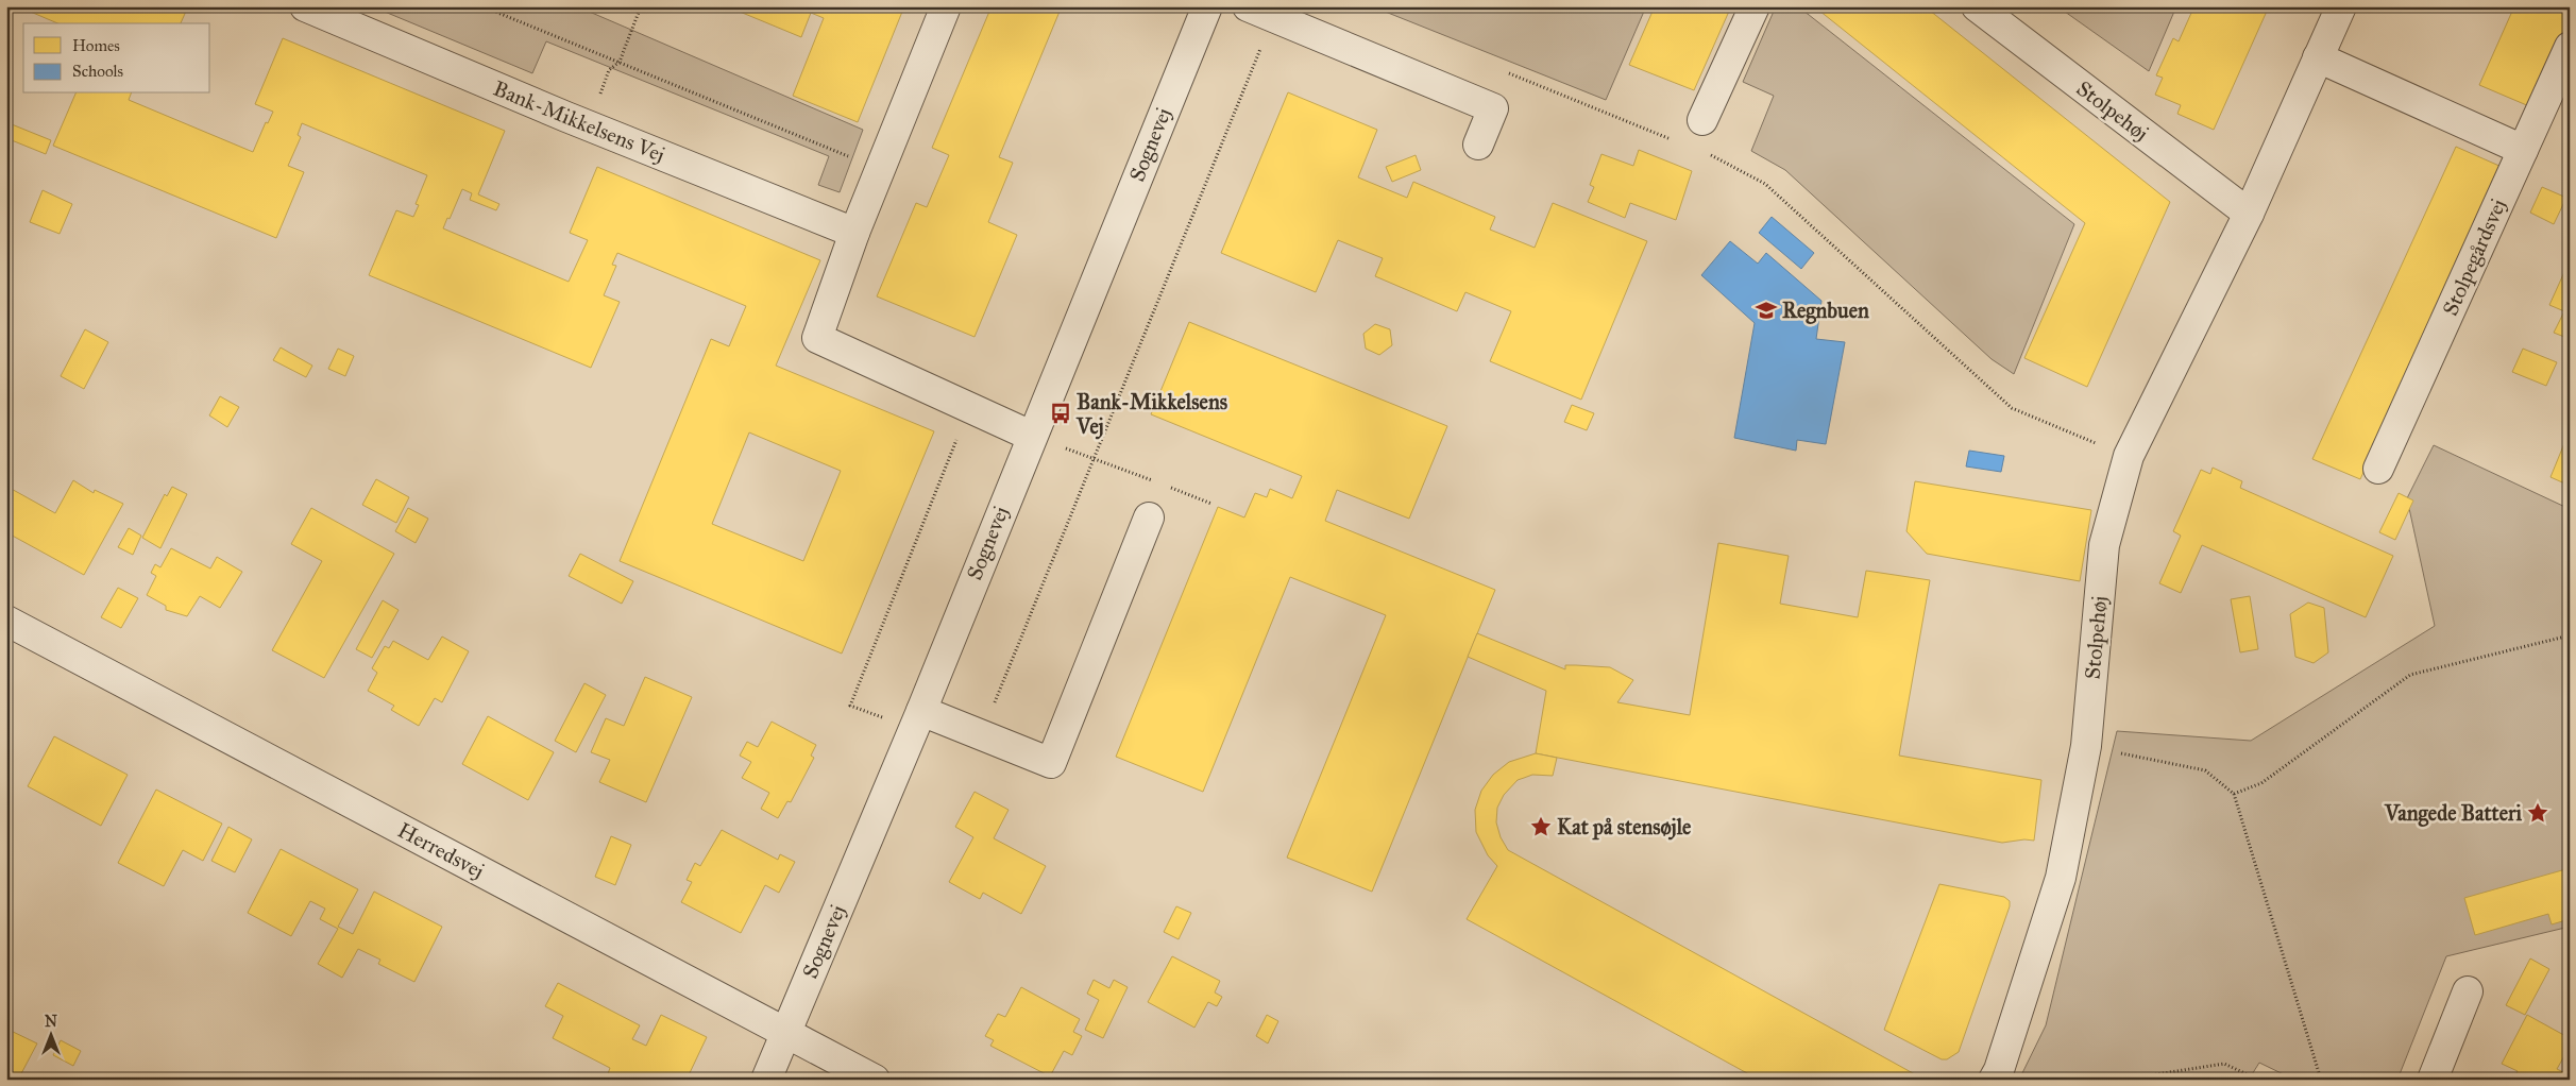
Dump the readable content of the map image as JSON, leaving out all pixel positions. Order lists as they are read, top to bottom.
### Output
{
  "streets": {
    "street": [
      "Stolpehøj",
      "Bank-Mikkelsens Vej",
      "Sognevej",
      "Stolpegårdsvej",
      "Herredsvej"
    ]
  },
  "crossings": [
    ["Sognevej", "Herredsvej"]
  ],
  "places": {
    "school or university": ["Regnbuen"],
    "bus stop": ["Bank-Mikkelsens Vej"],
    "place": ["Vangede Batteri", "Kat på stensøjle"]
  },
  "legend": ["Homes", "Schools"],
  "north": "top"
}
